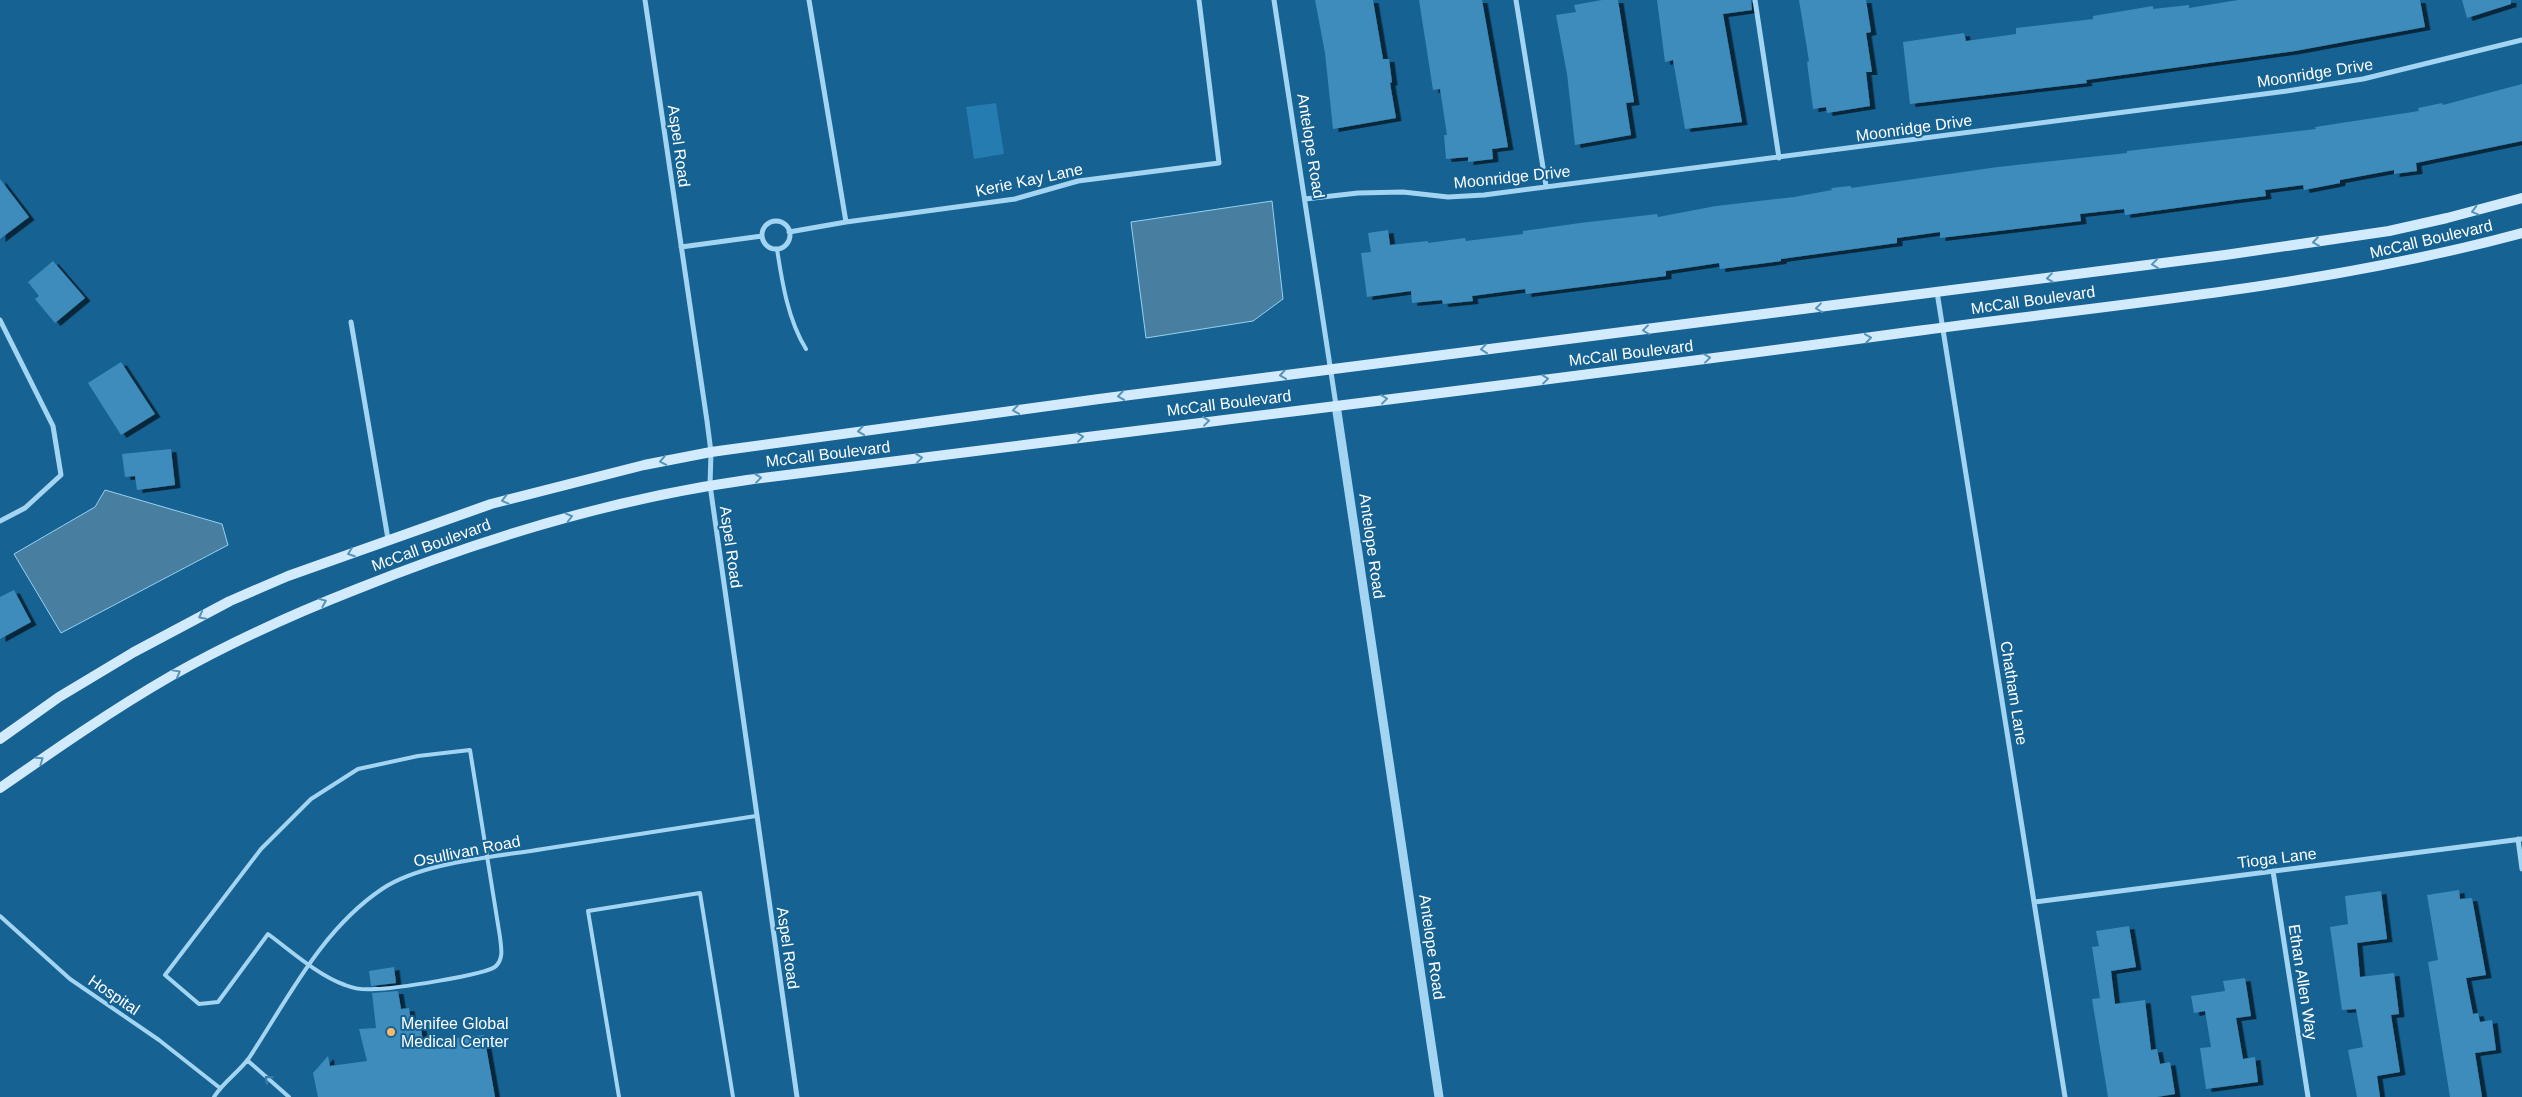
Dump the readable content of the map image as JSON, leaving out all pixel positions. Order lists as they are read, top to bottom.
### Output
{
  "streets": {
    "main road": ["McCall Boulevard"],
    "street": [
      "Moonridge Drive",
      "Aspel Road",
      "Antelope Road",
      "Kerie Kay Lane",
      "Chatham Lane",
      "Tioga Lane",
      "Ethan Allen Way"
    ],
    "lane": ["Osullivan Road", "Hospital"]
  },
  "crossings": [
    ["Moonridge Drive", "Antelope Road"],
    ["Aspel Road", "McCall Boulevard"],
    ["Aspel Road", "Osullivan Road"],
    ["Antelope Road", "McCall Boulevard"],
    ["McCall Boulevard", "Chatham Lane"],
    ["Chatham Lane", "Tioga Lane"],
    ["Osullivan Road", "Hospital"],
    ["Tioga Lane", "Ethan Allen Way"]
  ],
  "places": ["Menifee Global Medical Center"]
}
